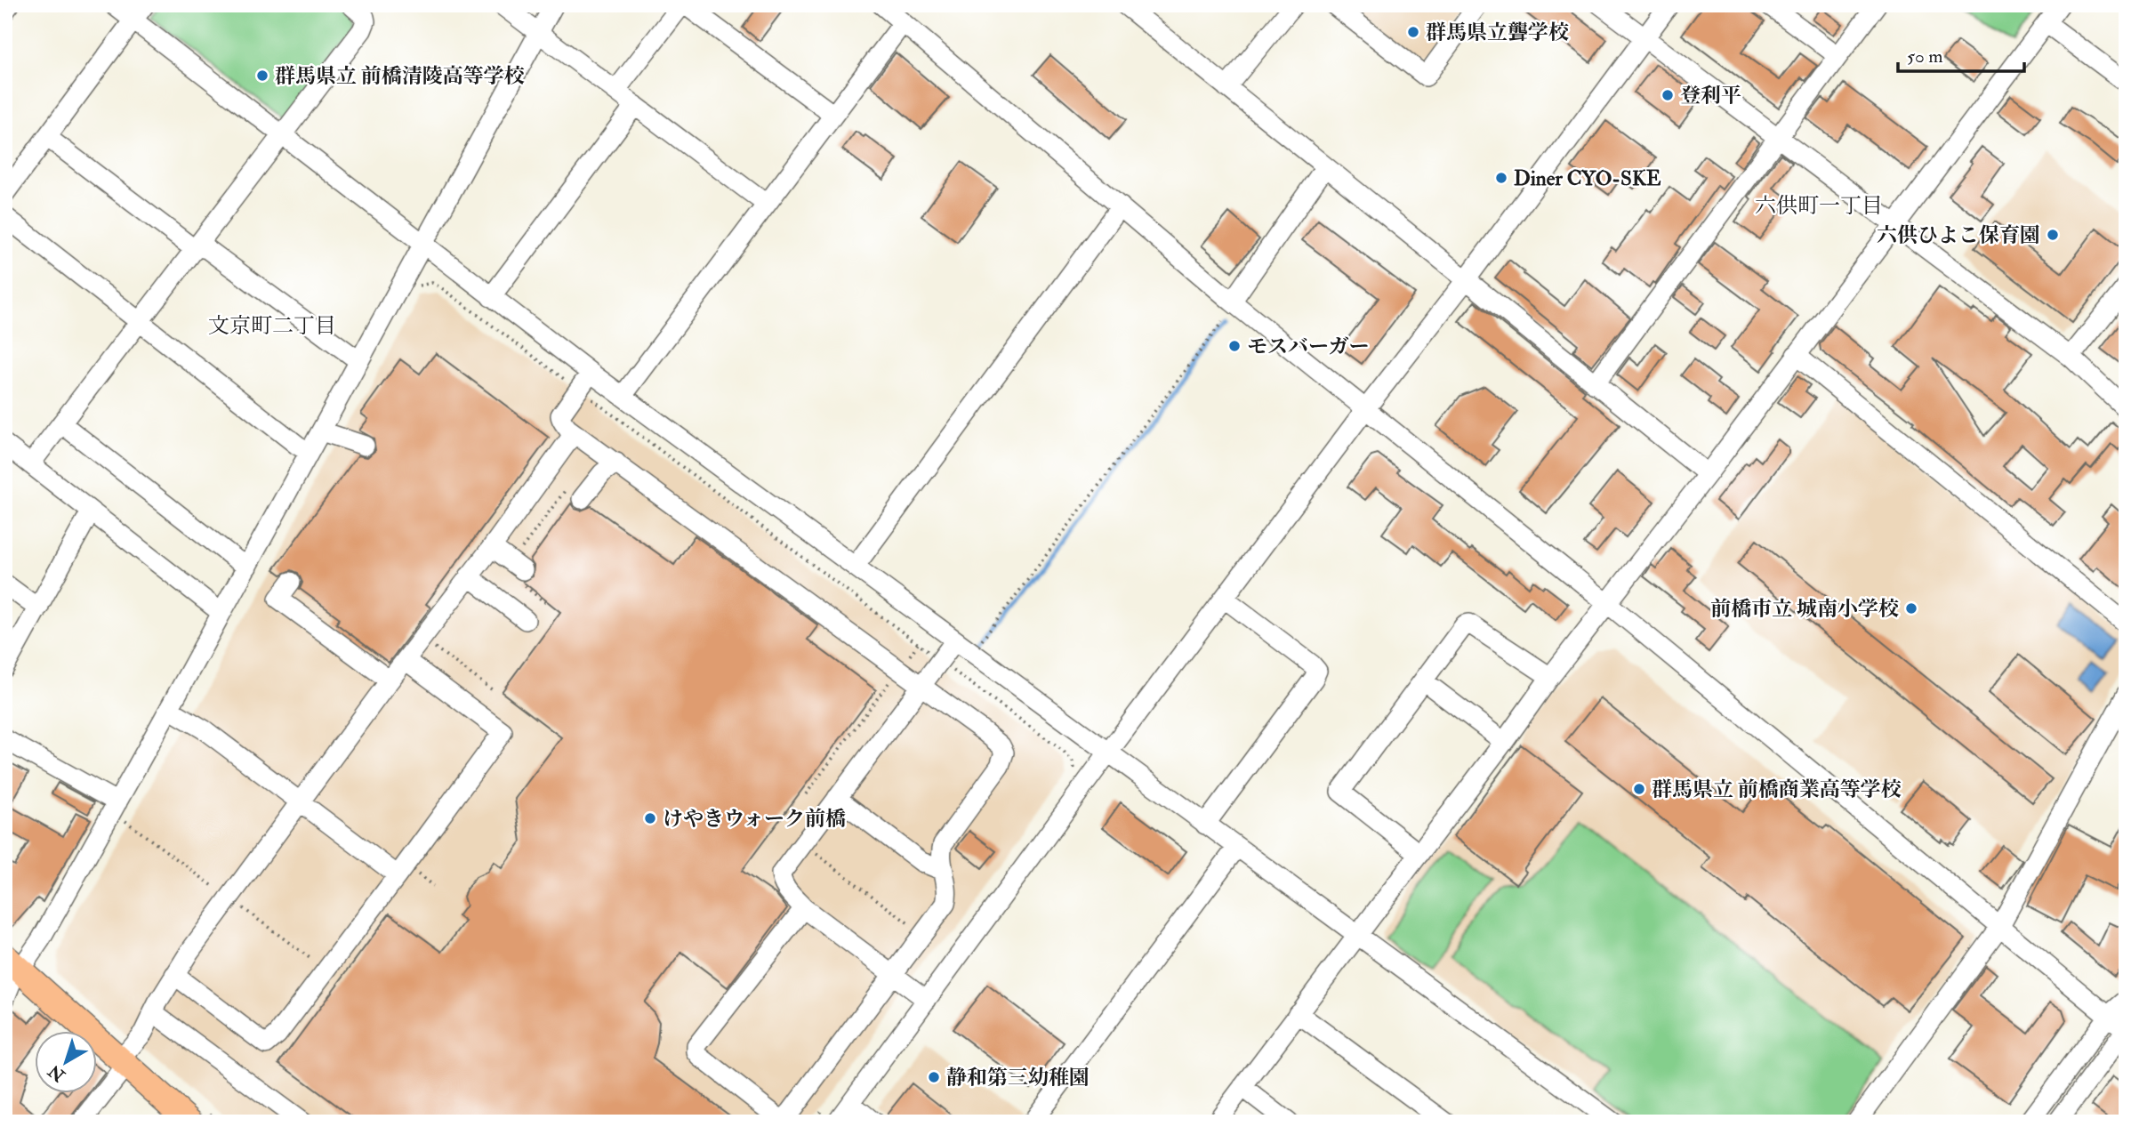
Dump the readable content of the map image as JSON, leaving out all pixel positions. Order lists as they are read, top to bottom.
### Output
{
  "districts": ["六供町一丁目", "文京町二丁目"],
  "places": [
    "群馬県立聾学校",
    "群馬県立 前橋清陵高等学校",
    "登利平",
    "Diner CYO-SKE",
    "六供ひよこ保育園",
    "モスバーガー",
    "前橋市立 城南小学校",
    "群馬県立 前橋商業高等学校",
    "けやきウォーク前橋",
    "静和第三幼稚園"
  ],
  "scale_bar": "50 m",
  "north": "bottom left"
}
